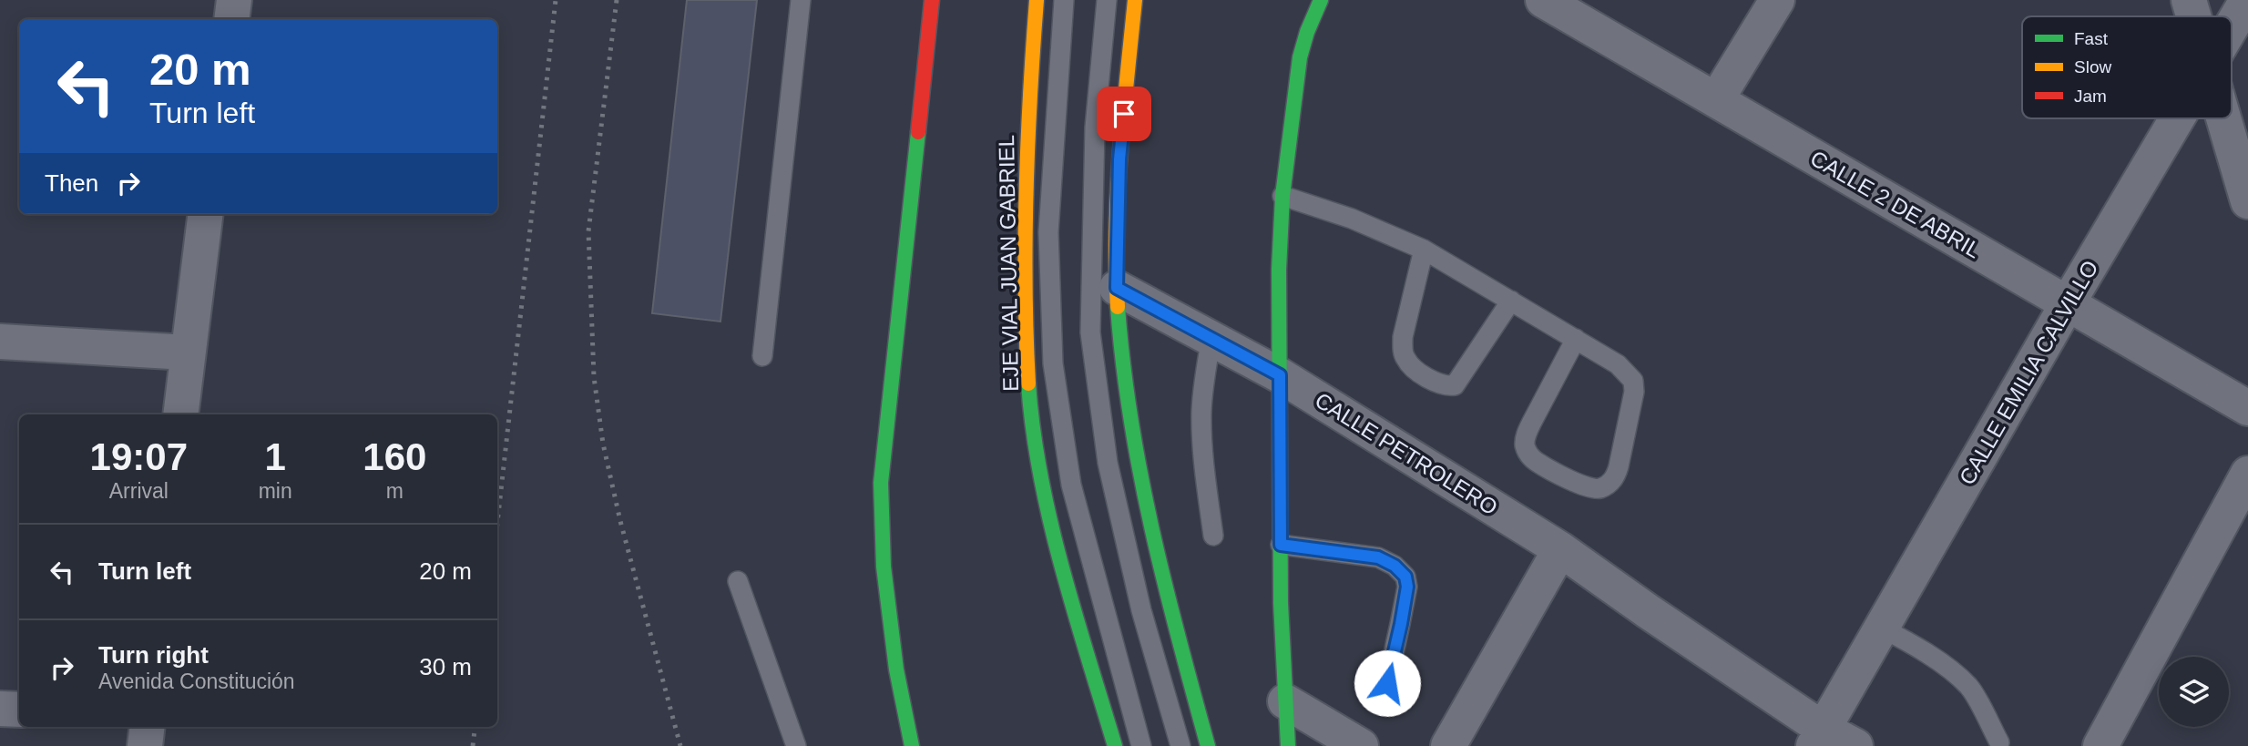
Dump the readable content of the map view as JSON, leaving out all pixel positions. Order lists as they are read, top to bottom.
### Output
{
  "streets": {
    "main road": ["EJE VIAL JUAN GABRIEL"],
    "street": ["CALLE 2 DE ABRIL", "CALLE EMILIA CALVILLO", "CALLE PETROLERO"]
  },
  "crossings": [
    ["CALLE 2 DE ABRIL", "CALLE EMILIA CALVILLO"],
    ["CALLE EMILIA CALVILLO", "CALLE PETROLERO"]
  ],
  "legend": ["Fast", "Slow", "Jam"],
  "page": {
    "turn": ["20 m", "Turn left"],
    "then": "Then",
    "eta": [
      "19:07",
      "Arrival",
      "1",
      "min",
      "160",
      "m"
    ],
    "list": [
      {
        "name": "Turn left",
        "value": "20 m"
      },
      {
        "name": "Turn right",
        "note": "Avenida Constitución",
        "value": "30 m"
      }
    ]
  }
}
